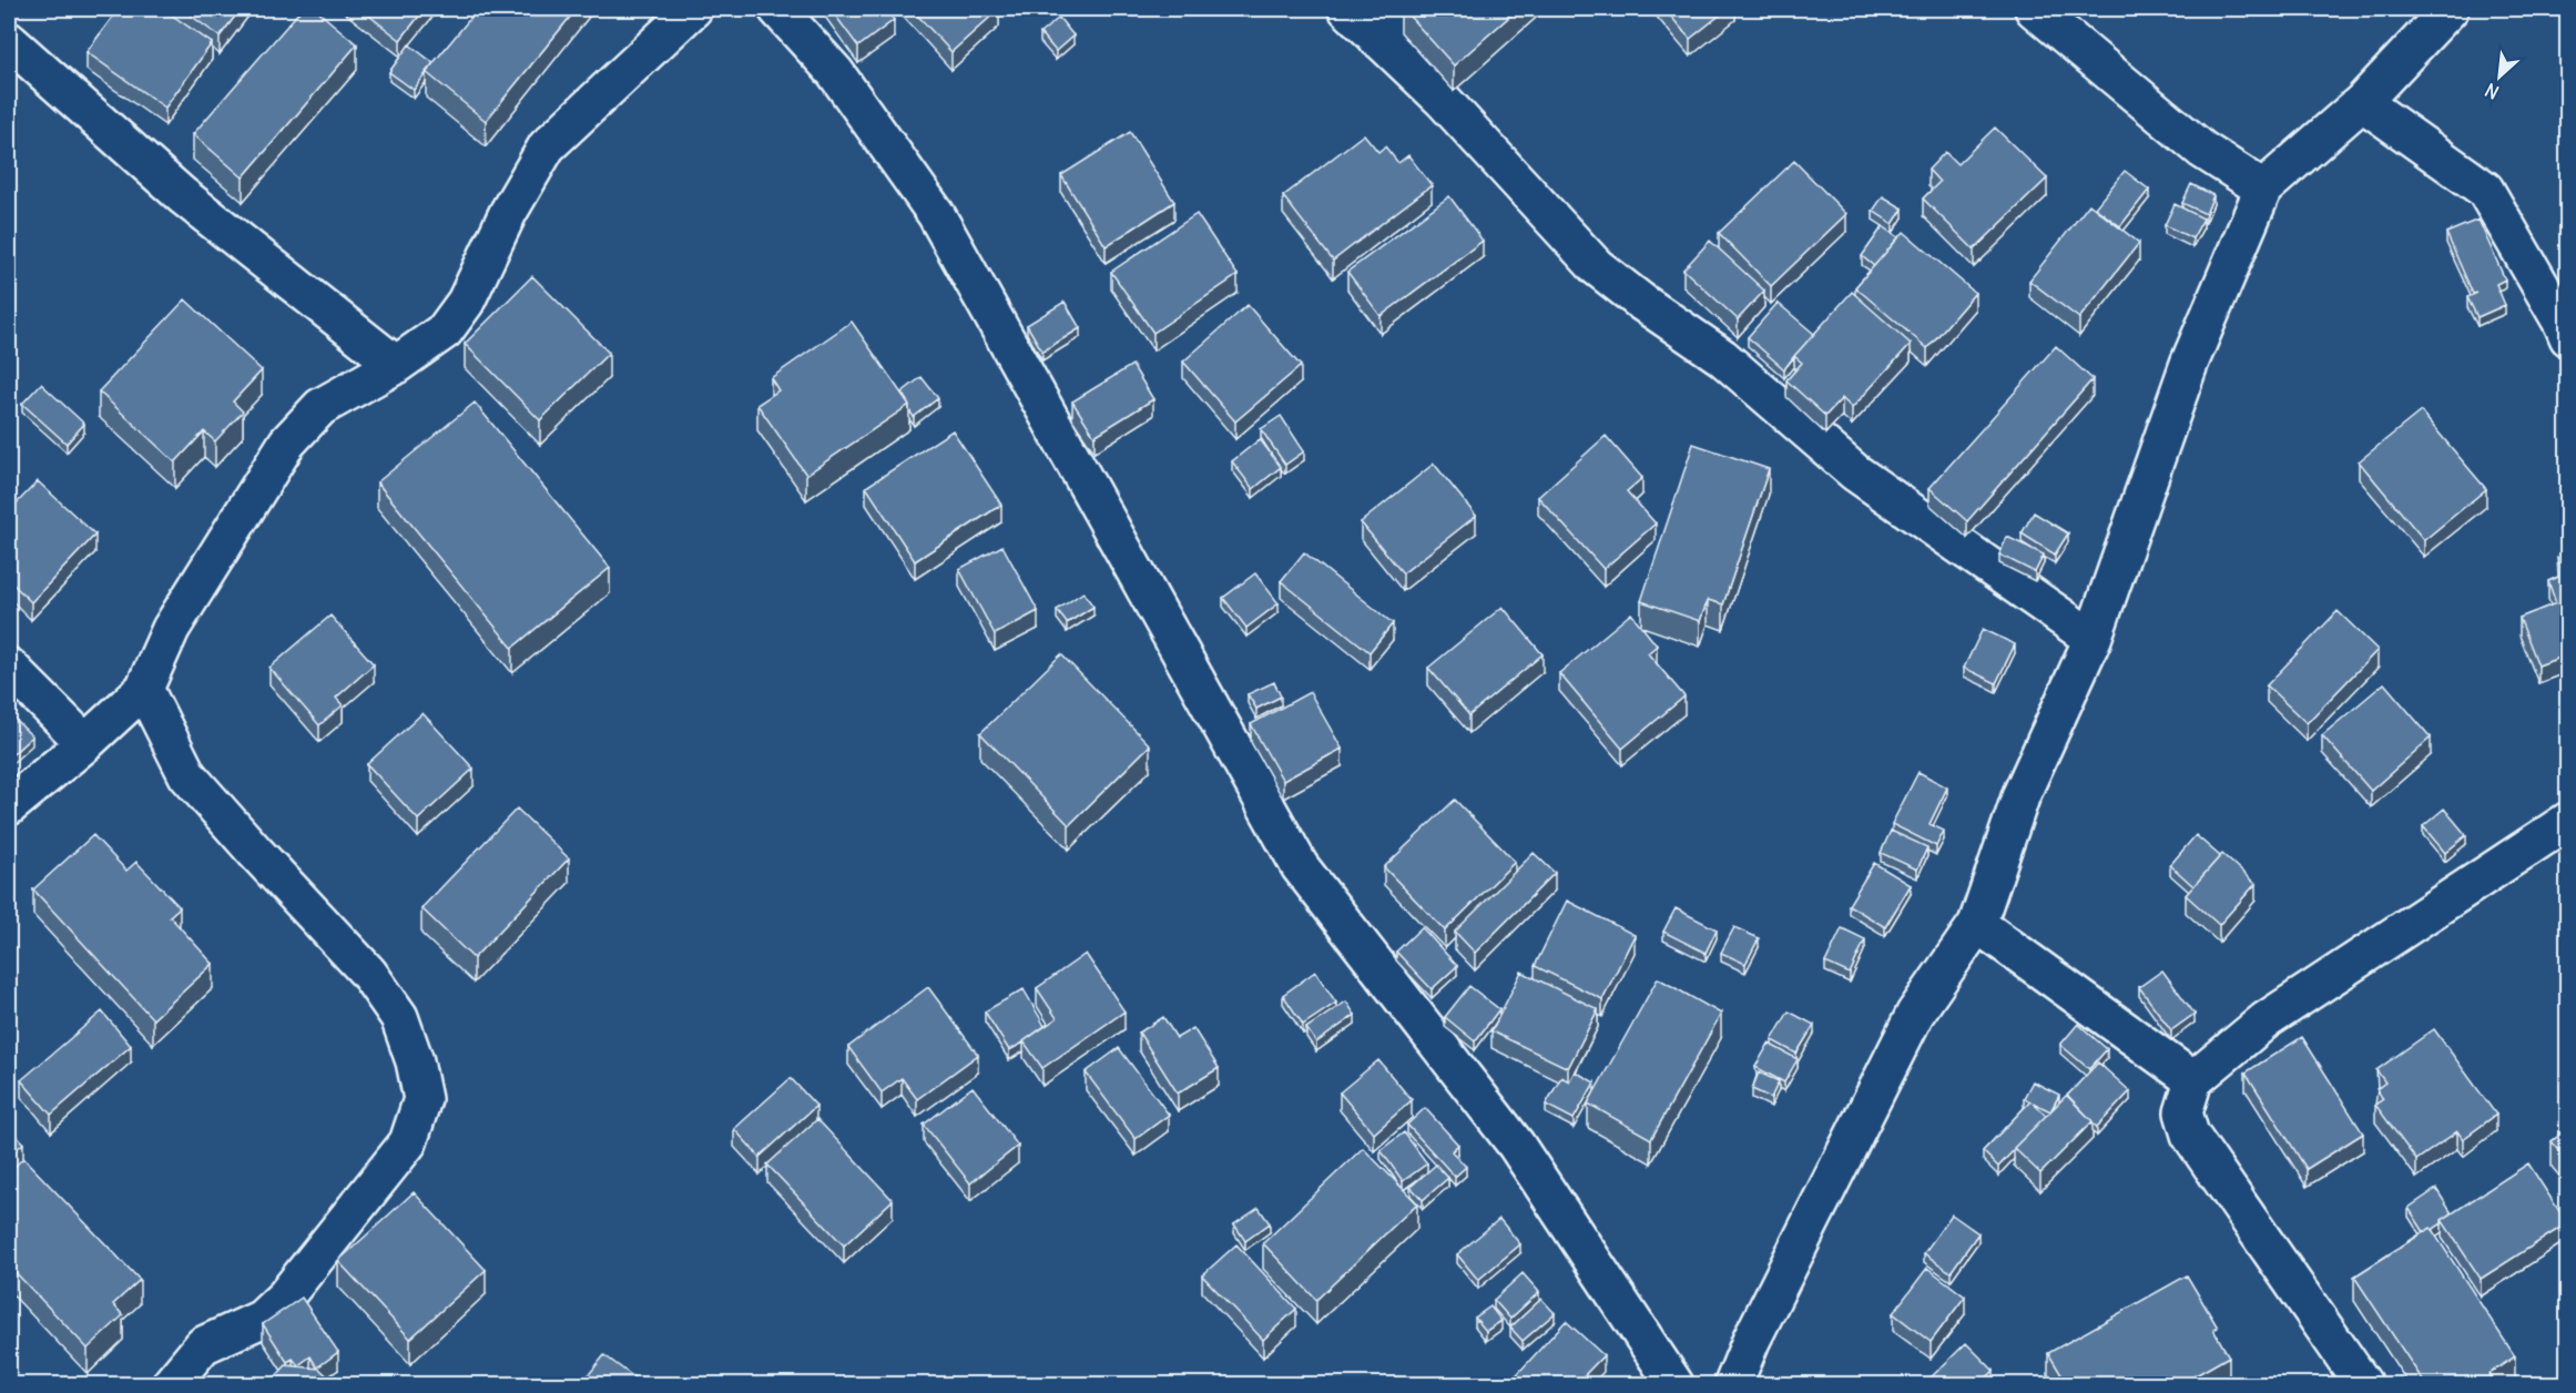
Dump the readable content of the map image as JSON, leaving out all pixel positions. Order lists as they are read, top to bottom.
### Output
{
  "north": "bottom left"
}
